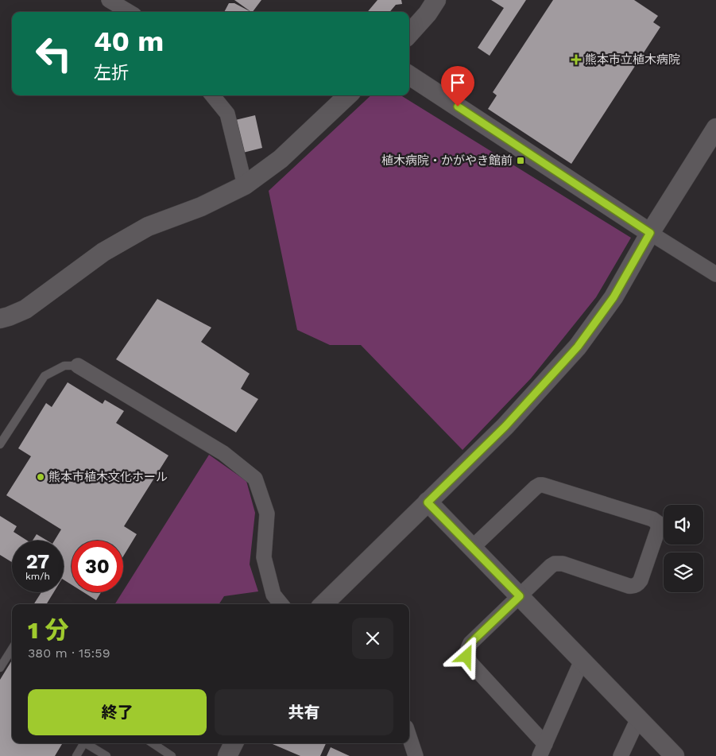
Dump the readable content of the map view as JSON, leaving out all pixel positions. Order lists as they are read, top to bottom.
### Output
{
  "places": {
    "health": ["熊本市立植木病院"],
    "transit": ["植木病院・かがやき館前"],
    "other": ["熊本市植木文化ホール"]
  },
  "page": {
    "turn": ["40 m", "左折"],
    "speed": "27 km/h",
    "limit": "30",
    "heading": ["1 分", "380 m · 15:59"],
    "buttons": ["終了", "共有"]
  }
}
